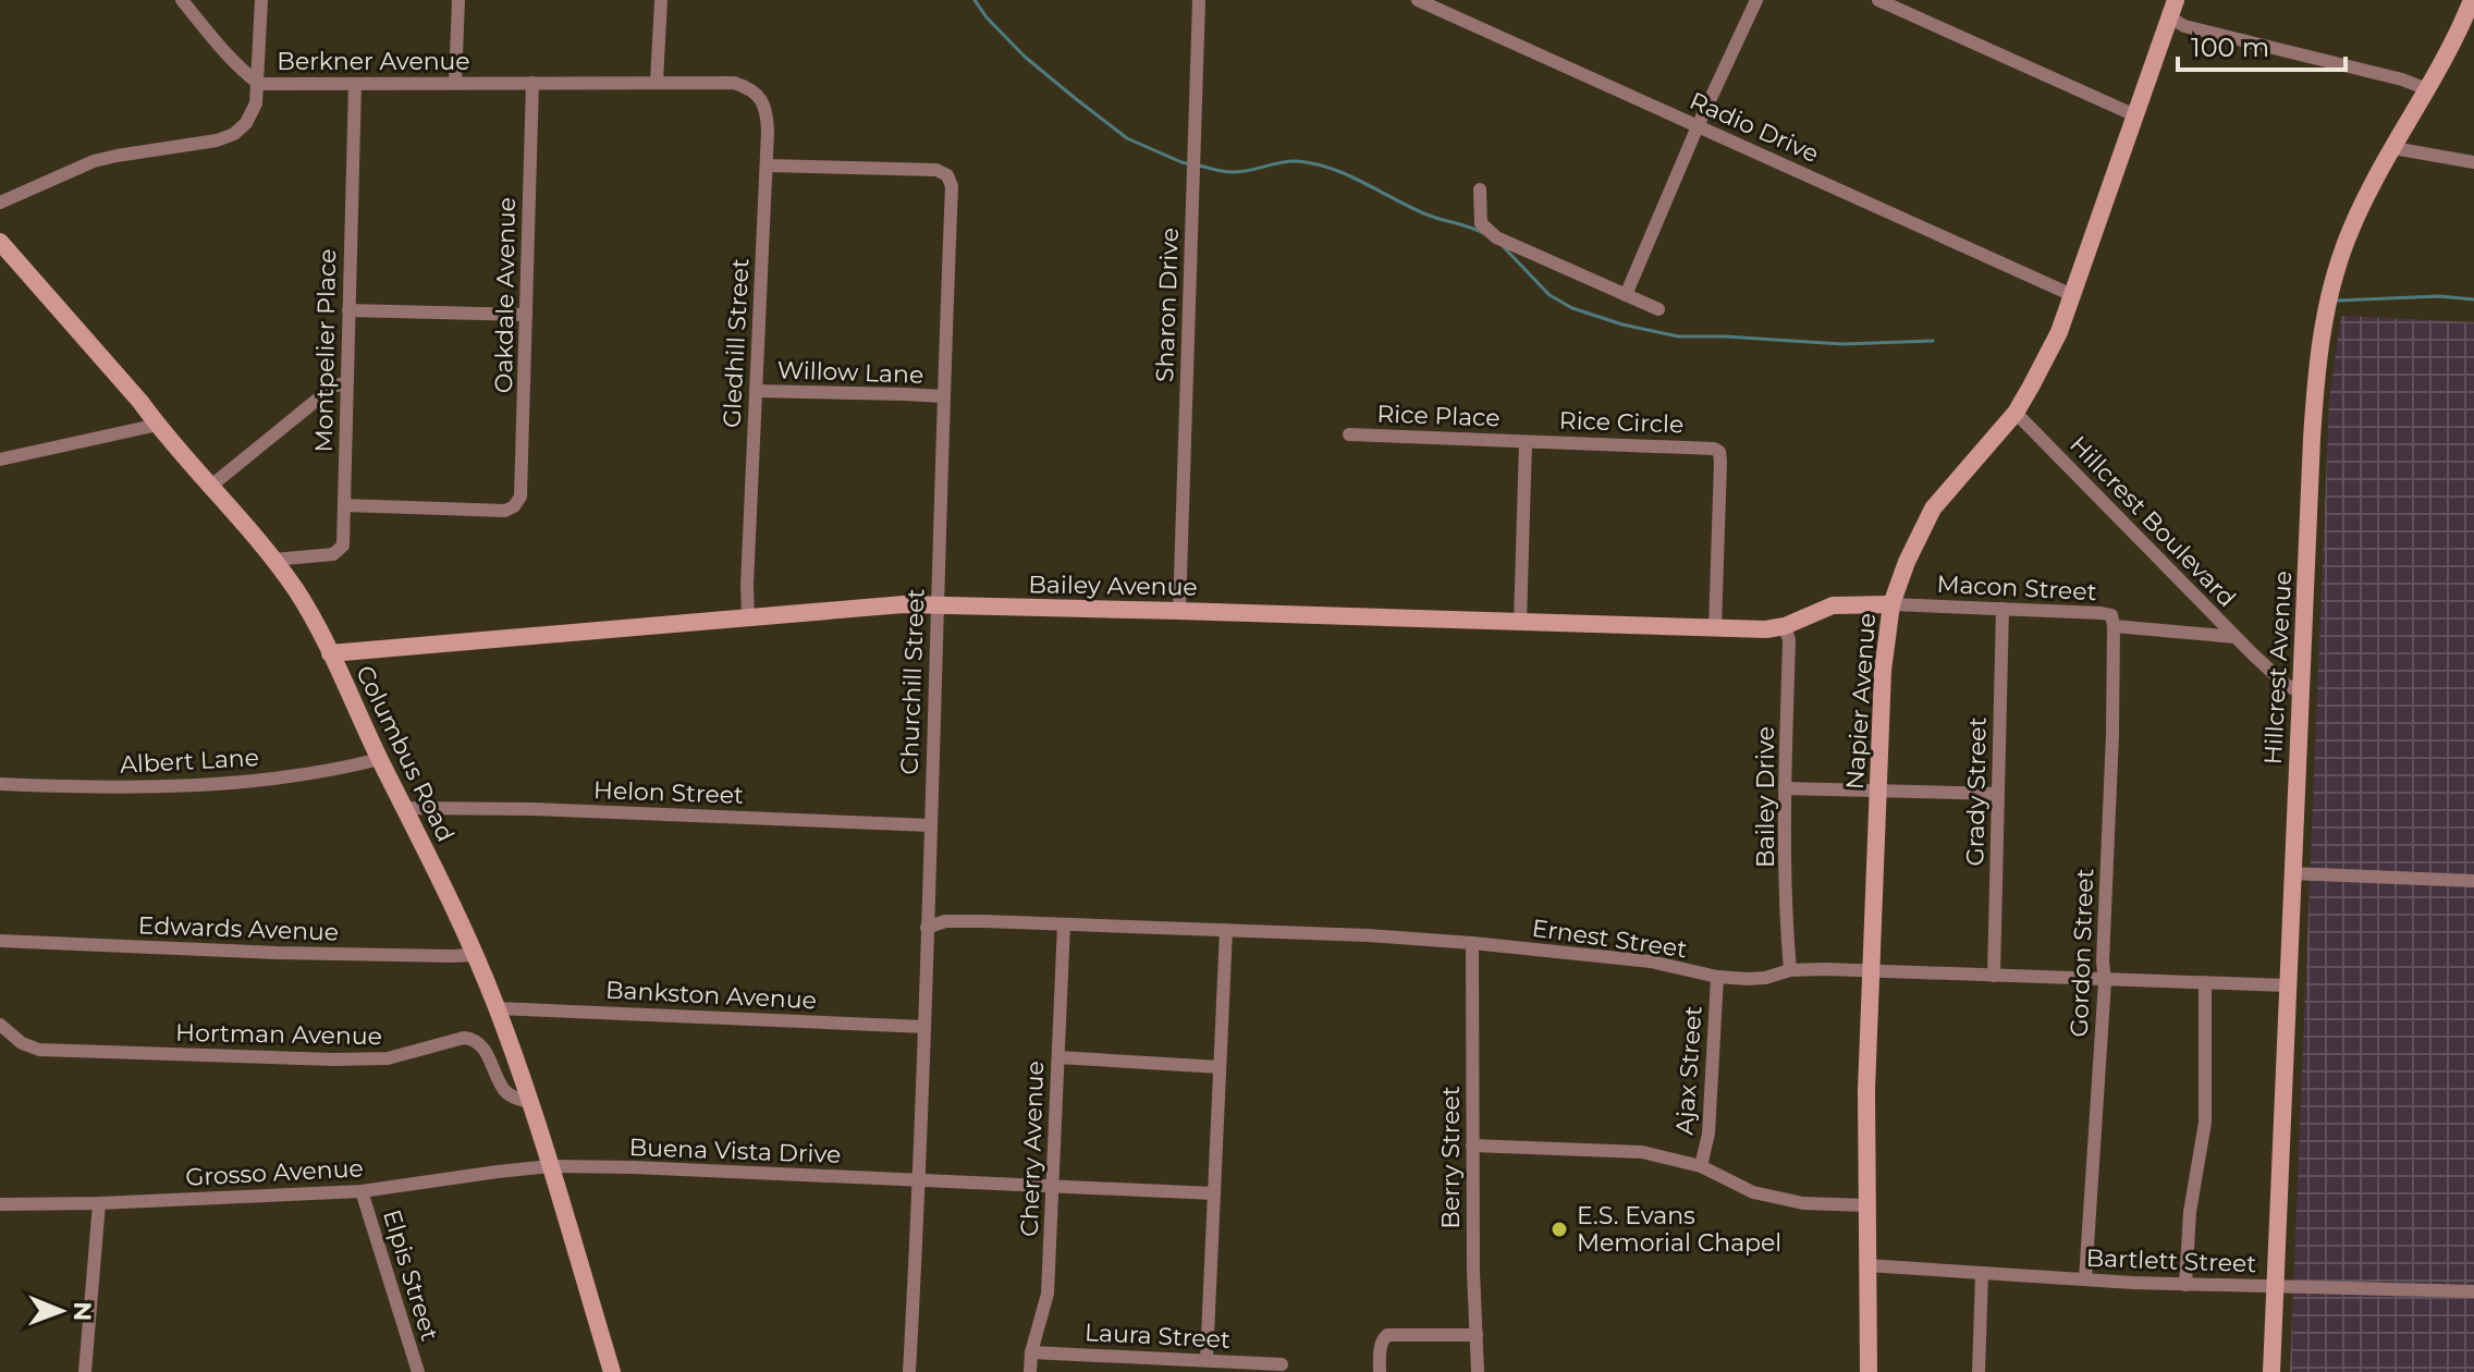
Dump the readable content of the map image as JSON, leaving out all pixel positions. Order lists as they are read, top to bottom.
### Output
{
  "streets": {
    "street": [
      "Berkner Avenue",
      "Radio Drive",
      "Oakdale Avenue",
      "Sharon Drive",
      "Gledhill Street",
      "Montpelier Place",
      "Willow Lane",
      "Rice Place",
      "Rice Circle",
      "Hillcrest Boulevard",
      "Bailey Avenue",
      "Macon Street",
      "Hillcrest Avenue",
      "Churchill Street",
      "Napier Avenue",
      "Columbus Road",
      "Albert Lane",
      "Grady Street",
      "Helon Street",
      "Bailey Drive",
      "Edwards Avenue",
      "Ernest Street",
      "Gordon Street",
      "Bankston Avenue",
      "Hortman Avenue",
      "Ajax Street",
      "Cherry Avenue",
      "Buena Vista Drive",
      "Berry Street",
      "Grosso Avenue",
      "Bartlett Street",
      "Elpis Street",
      "Laura Street"
    ]
  },
  "crossings": [
    ["Berkner Avenue", "Oakdale Avenue"],
    ["Berkner Avenue", "Gledhill Street"],
    ["Berkner Avenue", "Montpelier Place"],
    ["Radio Drive", "Napier Avenue"],
    ["Oakdale Avenue", "Montpelier Place"],
    ["Sharon Drive", "Bailey Avenue"],
    ["Gledhill Street", "Willow Lane"],
    ["Gledhill Street", "Bailey Avenue"],
    ["Gledhill Street", "Churchill Street"],
    ["Montpelier Place", "Columbus Road"],
    ["Willow Lane", "Churchill Street"],
    ["Rice Place", "Rice Circle"],
    ["Rice Circle", "Bailey Avenue"],
    ["Hillcrest Boulevard", "Macon Street"],
    ["Hillcrest Boulevard", "Hillcrest Avenue"],
    ["Hillcrest Boulevard", "Napier Avenue"],
    ["Bailey Avenue", "Macon Street"],
    ["Bailey Avenue", "Churchill Street"],
    ["Bailey Avenue", "Napier Avenue"],
    ["Bailey Avenue", "Columbus Road"],
    ["Bailey Avenue", "Bailey Drive"],
    ["Macon Street", "Napier Avenue"],
    ["Macon Street", "Grady Street"],
    ["Macon Street", "Gordon Street"],
    ["Hillcrest Avenue", "Ernest Street"],
    ["Hillcrest Avenue", "Bartlett Street"],
    ["Churchill Street", "Helon Street"],
    ["Churchill Street", "Ernest Street"],
    ["Churchill Street", "Bankston Avenue"],
    ["Churchill Street", "Buena Vista Drive"],
    ["Napier Avenue", "Ernest Street"],
    ["Napier Avenue", "Bartlett Street"],
    ["Columbus Road", "Albert Lane"],
    ["Columbus Road", "Helon Street"],
    ["Columbus Road", "Edwards Avenue"],
    ["Columbus Road", "Bankston Avenue"],
    ["Columbus Road", "Hortman Avenue"],
    ["Columbus Road", "Buena Vista Drive"],
    ["Columbus Road", "Grosso Avenue"],
    ["Grady Street", "Ernest Street"],
    ["Bailey Drive", "Ernest Street"],
    ["Ernest Street", "Gordon Street"],
    ["Ernest Street", "Ajax Street"],
    ["Ernest Street", "Cherry Avenue"],
    ["Ernest Street", "Berry Street"],
    ["Gordon Street", "Bartlett Street"],
    ["Cherry Avenue", "Buena Vista Drive"],
    ["Cherry Avenue", "Laura Street"],
    ["Buena Vista Drive", "Grosso Avenue"],
    ["Grosso Avenue", "Elpis Street"]
  ],
  "places": ["E.S. Evans Memorial Chapel"],
  "scale_bar": "100 m",
  "north": "right"
}
